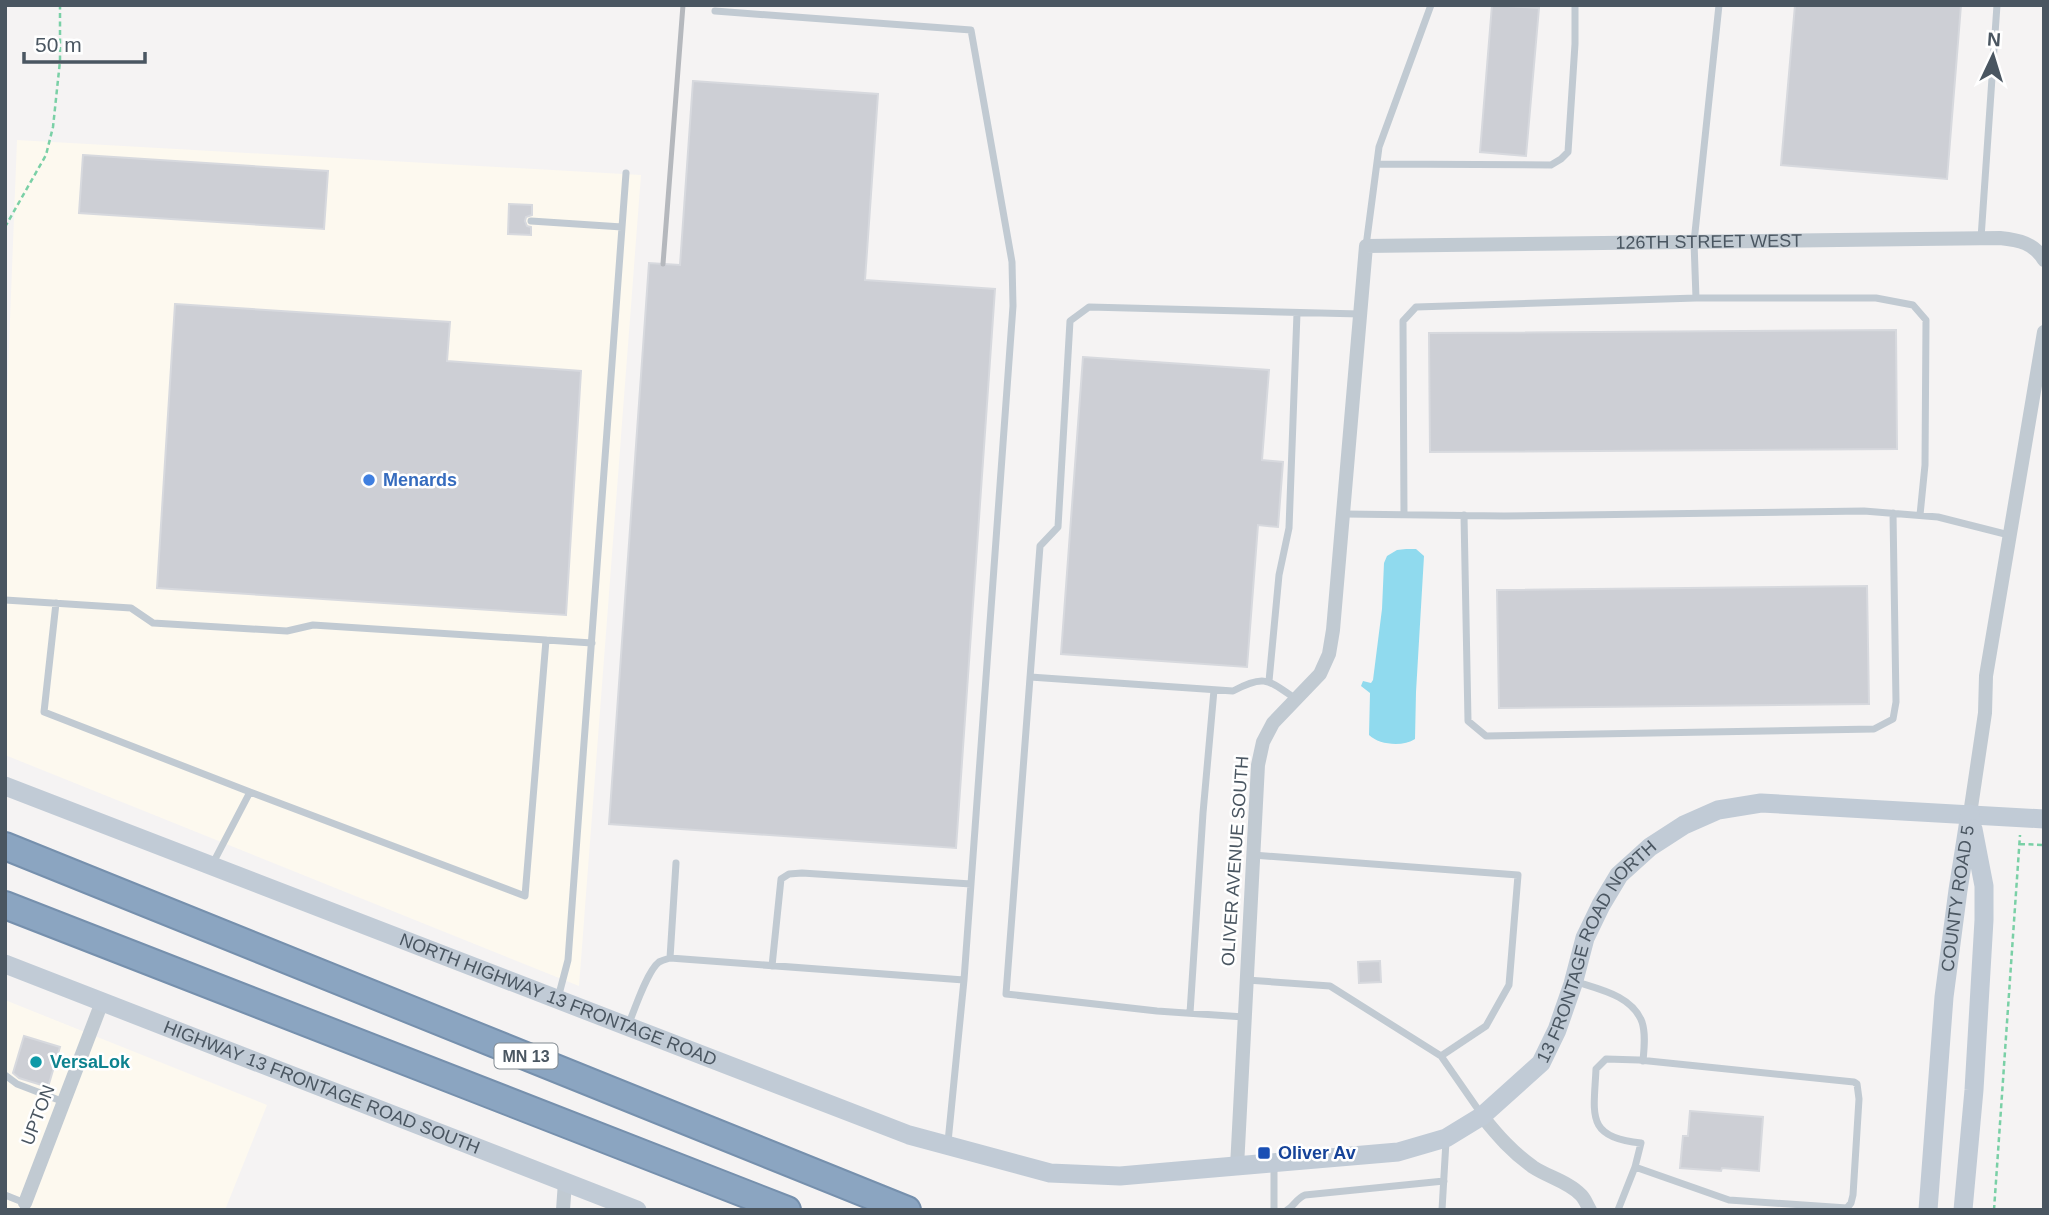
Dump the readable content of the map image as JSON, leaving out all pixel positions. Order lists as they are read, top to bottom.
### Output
{
  "streets": {
    "highway": ["MN 13"],
    "street": [
      "126TH STREET WEST",
      "OLIVER AVENUE SOUTH",
      "COUNTY ROAD 5",
      "13 FRONTAGE ROAD NORTH",
      "NORTH HIGHWAY 13 FRONTAGE ROAD",
      "HIGHWAY 13 FRONTAGE ROAD SOUTH",
      "UPTON"
    ]
  },
  "crossings": [
    ["126TH STREET WEST", "OLIVER AVENUE SOUTH"],
    ["OLIVER AVENUE SOUTH", "13 FRONTAGE ROAD NORTH"],
    ["COUNTY ROAD 5", "13 FRONTAGE ROAD NORTH"],
    ["13 FRONTAGE ROAD NORTH", "NORTH HIGHWAY 13 FRONTAGE ROAD"],
    ["HIGHWAY 13 FRONTAGE ROAD SOUTH", "UPTON"]
  ],
  "places": {
    "other": ["Menards", "VersaLok"],
    "transit": ["Oliver Av"]
  },
  "scale_bar": "50 m",
  "north": "top"
}
